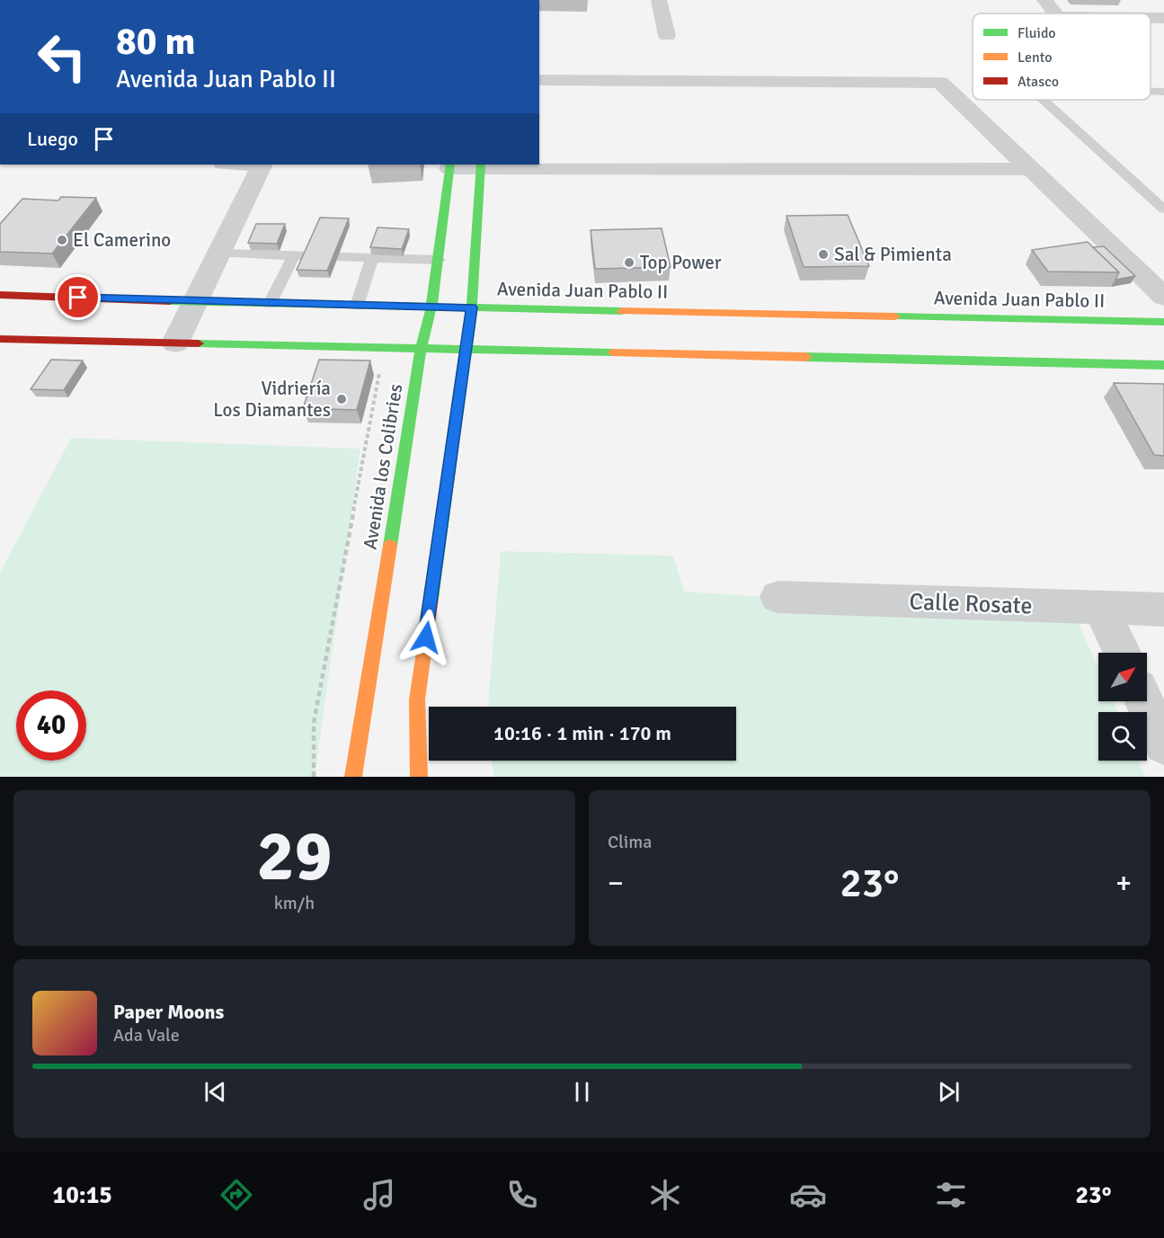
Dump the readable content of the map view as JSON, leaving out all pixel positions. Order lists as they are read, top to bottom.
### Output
{
  "streets": {
    "main road": ["Avenida Juan Pablo II", "Avenida los Colibries"],
    "street": ["Calle Rosate"]
  },
  "crossings": [
    ["Avenida Juan Pablo II", "Avenida los Colibries"]
  ],
  "places": [
    "El Camerino",
    "Sal & Pimienta",
    "Top Power",
    "Vidriería Los Diamantes"
  ],
  "legend": ["Fluido", "Lento", "Atasco"],
  "north": "top right",
  "page": {
    "turn": ["80 m", "Avenida Juan Pablo II"],
    "then": "Luego",
    "limit": "40",
    "trip": "10:16 · 1 min · 170 m",
    "tile": [
      ["29", "km/h"],
      "Clima"
    ],
    "heat": ["−", "23°", "+"],
    "song": ["Paper Moons", "Ada Vale"],
    "tabs": ["10:15", "23°"]
  }
}
